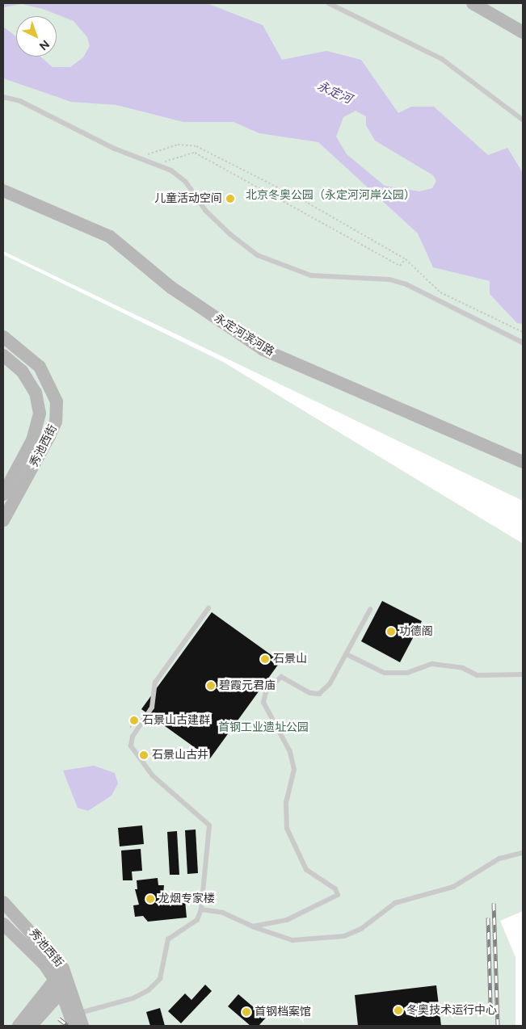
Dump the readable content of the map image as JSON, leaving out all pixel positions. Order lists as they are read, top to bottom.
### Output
{
  "streets": {
    "street": ["永定河滨河路", "秀池西街"]
  },
  "water": ["永定河"],
  "parks": ["北京冬奥公园（永定河河岸公园）", "首钢工业遗址公园"],
  "places": [
    "儿童活动空间",
    "功德阁",
    "石景山",
    "碧霞元君庙",
    "石景山古建群",
    "石景山古井",
    "龙烟专家楼",
    "冬奥技术运行中心",
    "首钢档案馆"
  ],
  "north": "bottom right"
}
